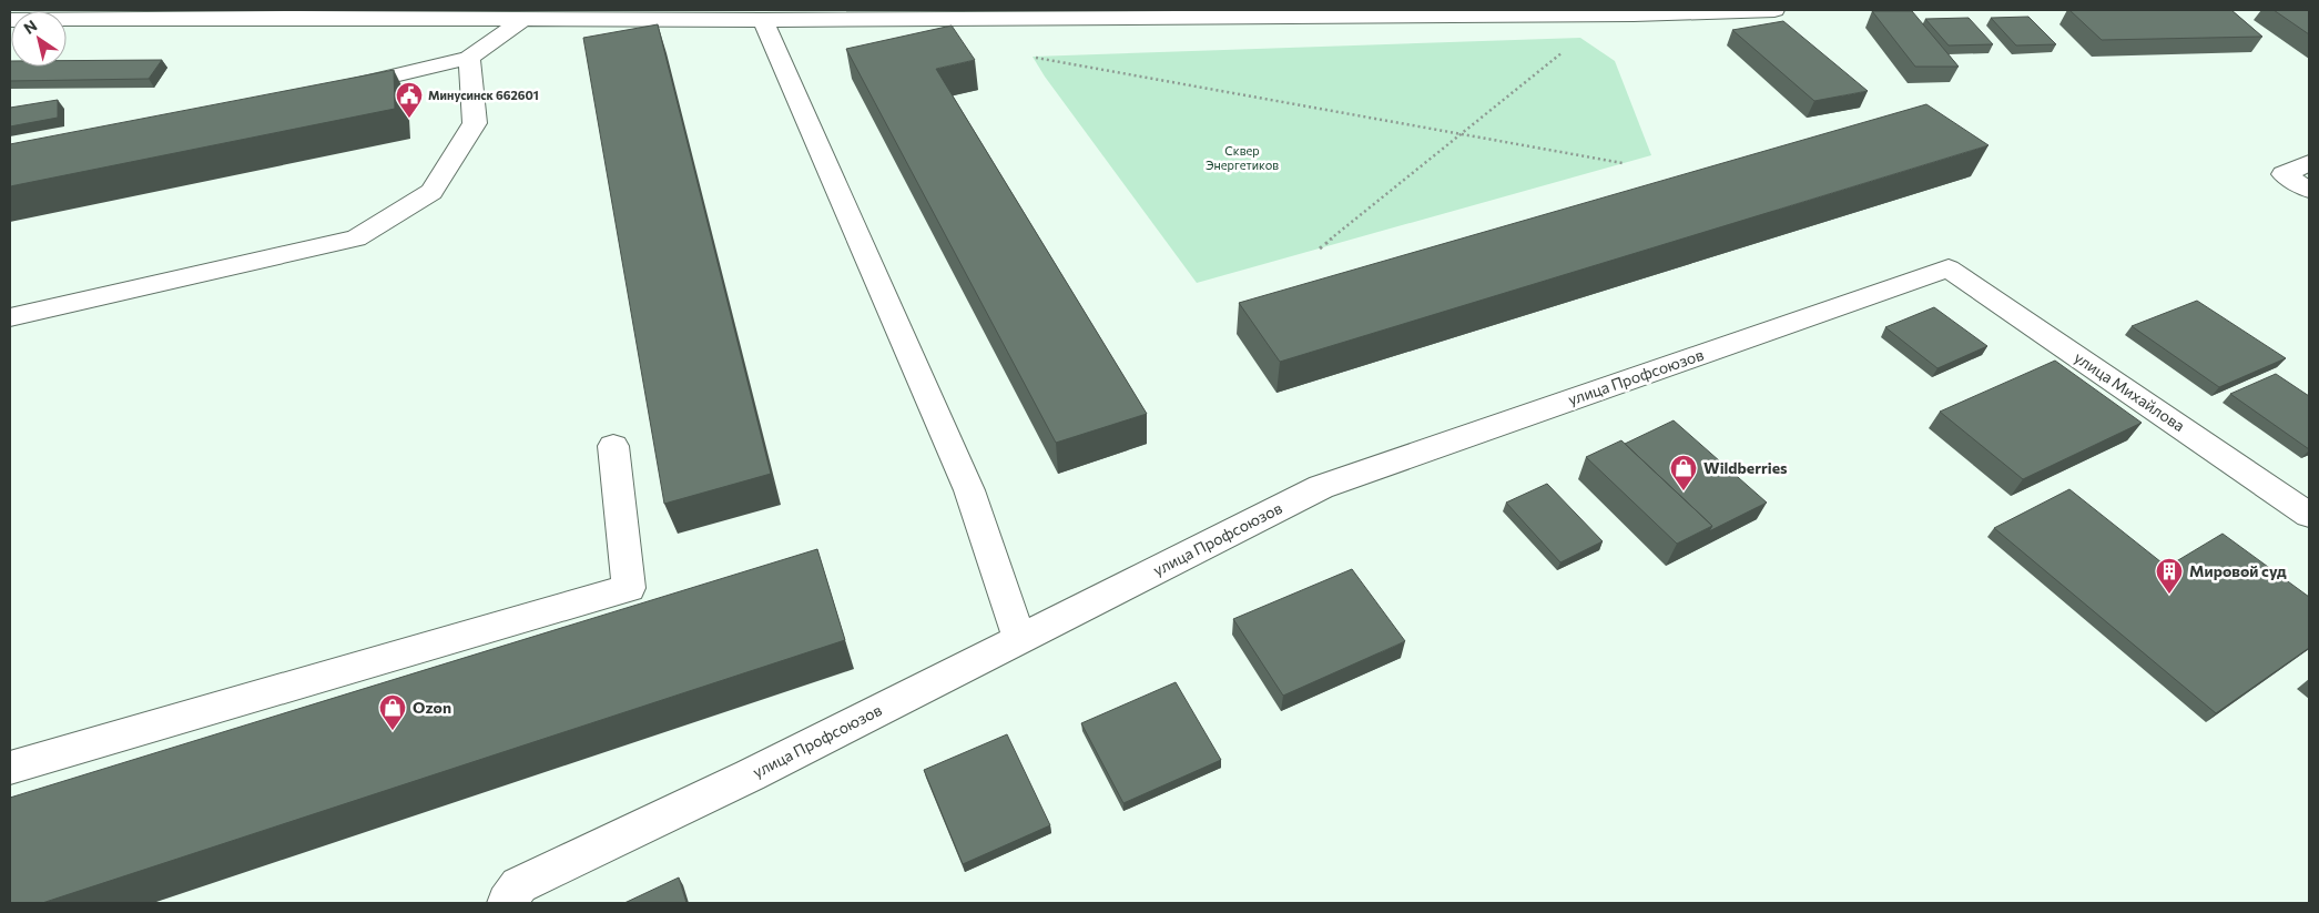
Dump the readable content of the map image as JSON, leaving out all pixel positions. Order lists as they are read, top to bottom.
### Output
{
  "streets": {
    "street": ["улица Профсоюзов", "улица Михайлова"]
  },
  "crossings": [
    ["улица Профсоюзов", "улица Михайлова"]
  ],
  "parks": ["Сквер Энергетиков"],
  "places": {
    "public building": ["Минусинск 662601"],
    "shop": ["Wildberries", "Ozon"],
    "building": ["Мировой суд"]
  },
  "north": "top left"
}
